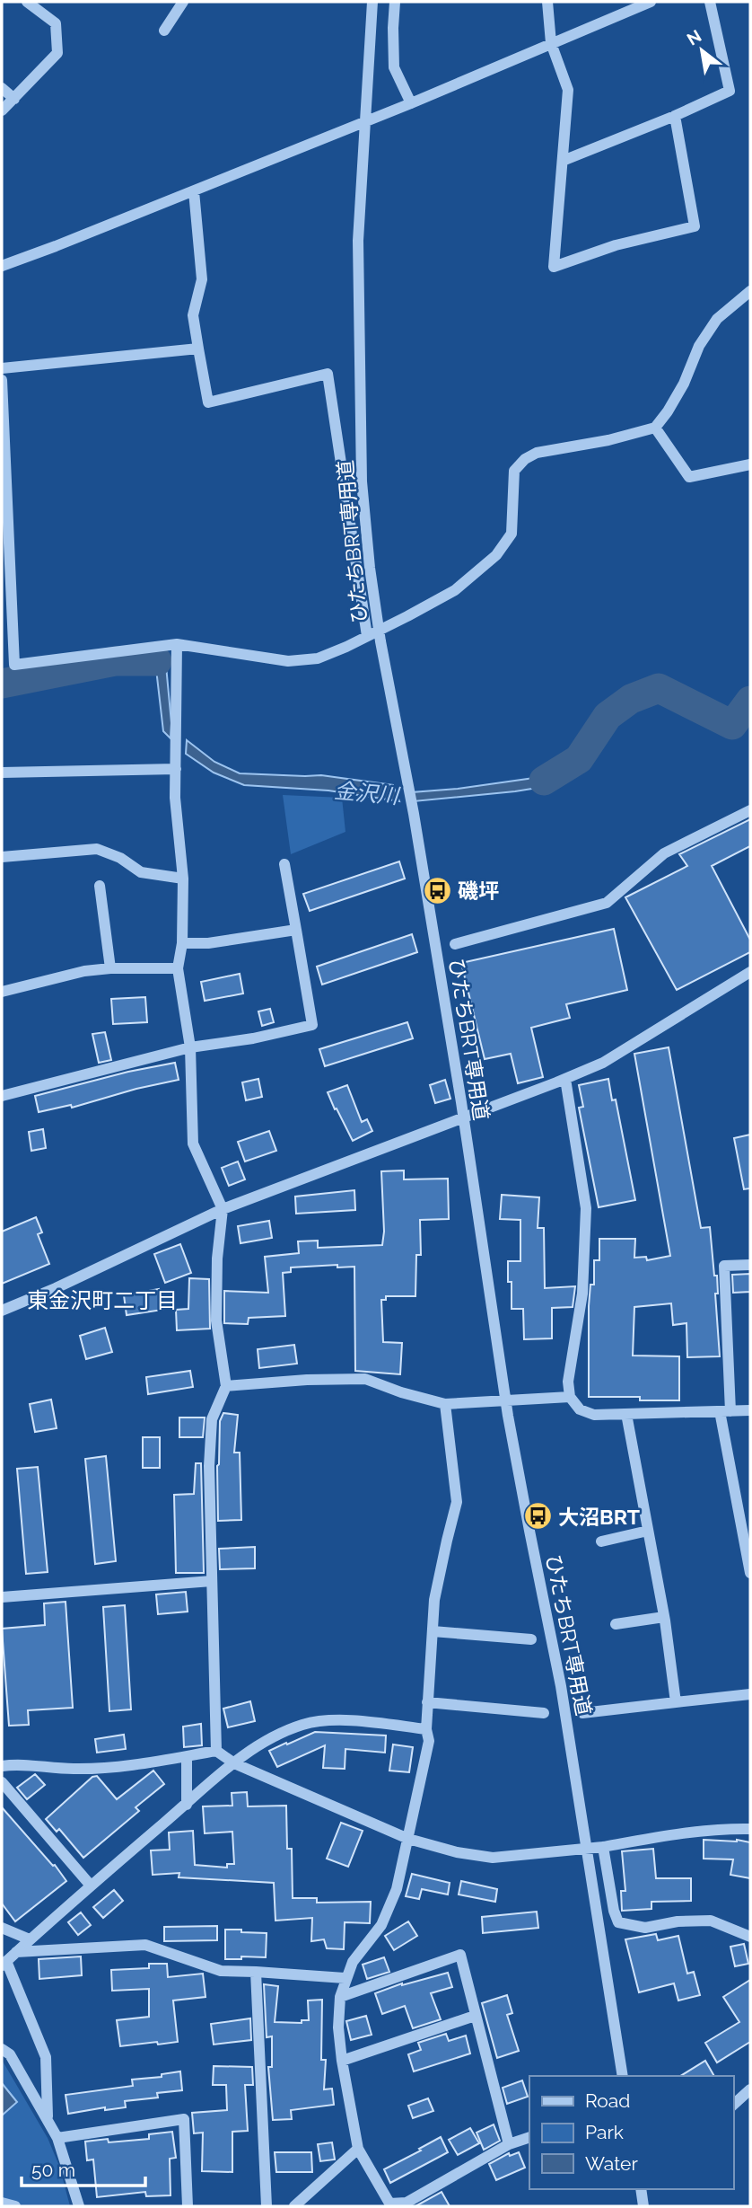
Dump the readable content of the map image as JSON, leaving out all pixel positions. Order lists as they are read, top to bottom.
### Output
{
  "streets": {
    "street": ["ひたちBRT専用道"]
  },
  "districts": ["東金沢町二丁目"],
  "water": ["金沢川"],
  "places": {
    "bus stop": ["磯坪", "大沼BRT"]
  },
  "legend": ["Road", "Park", "Water"],
  "scale_bar": "50 m",
  "north": "top left"
}
